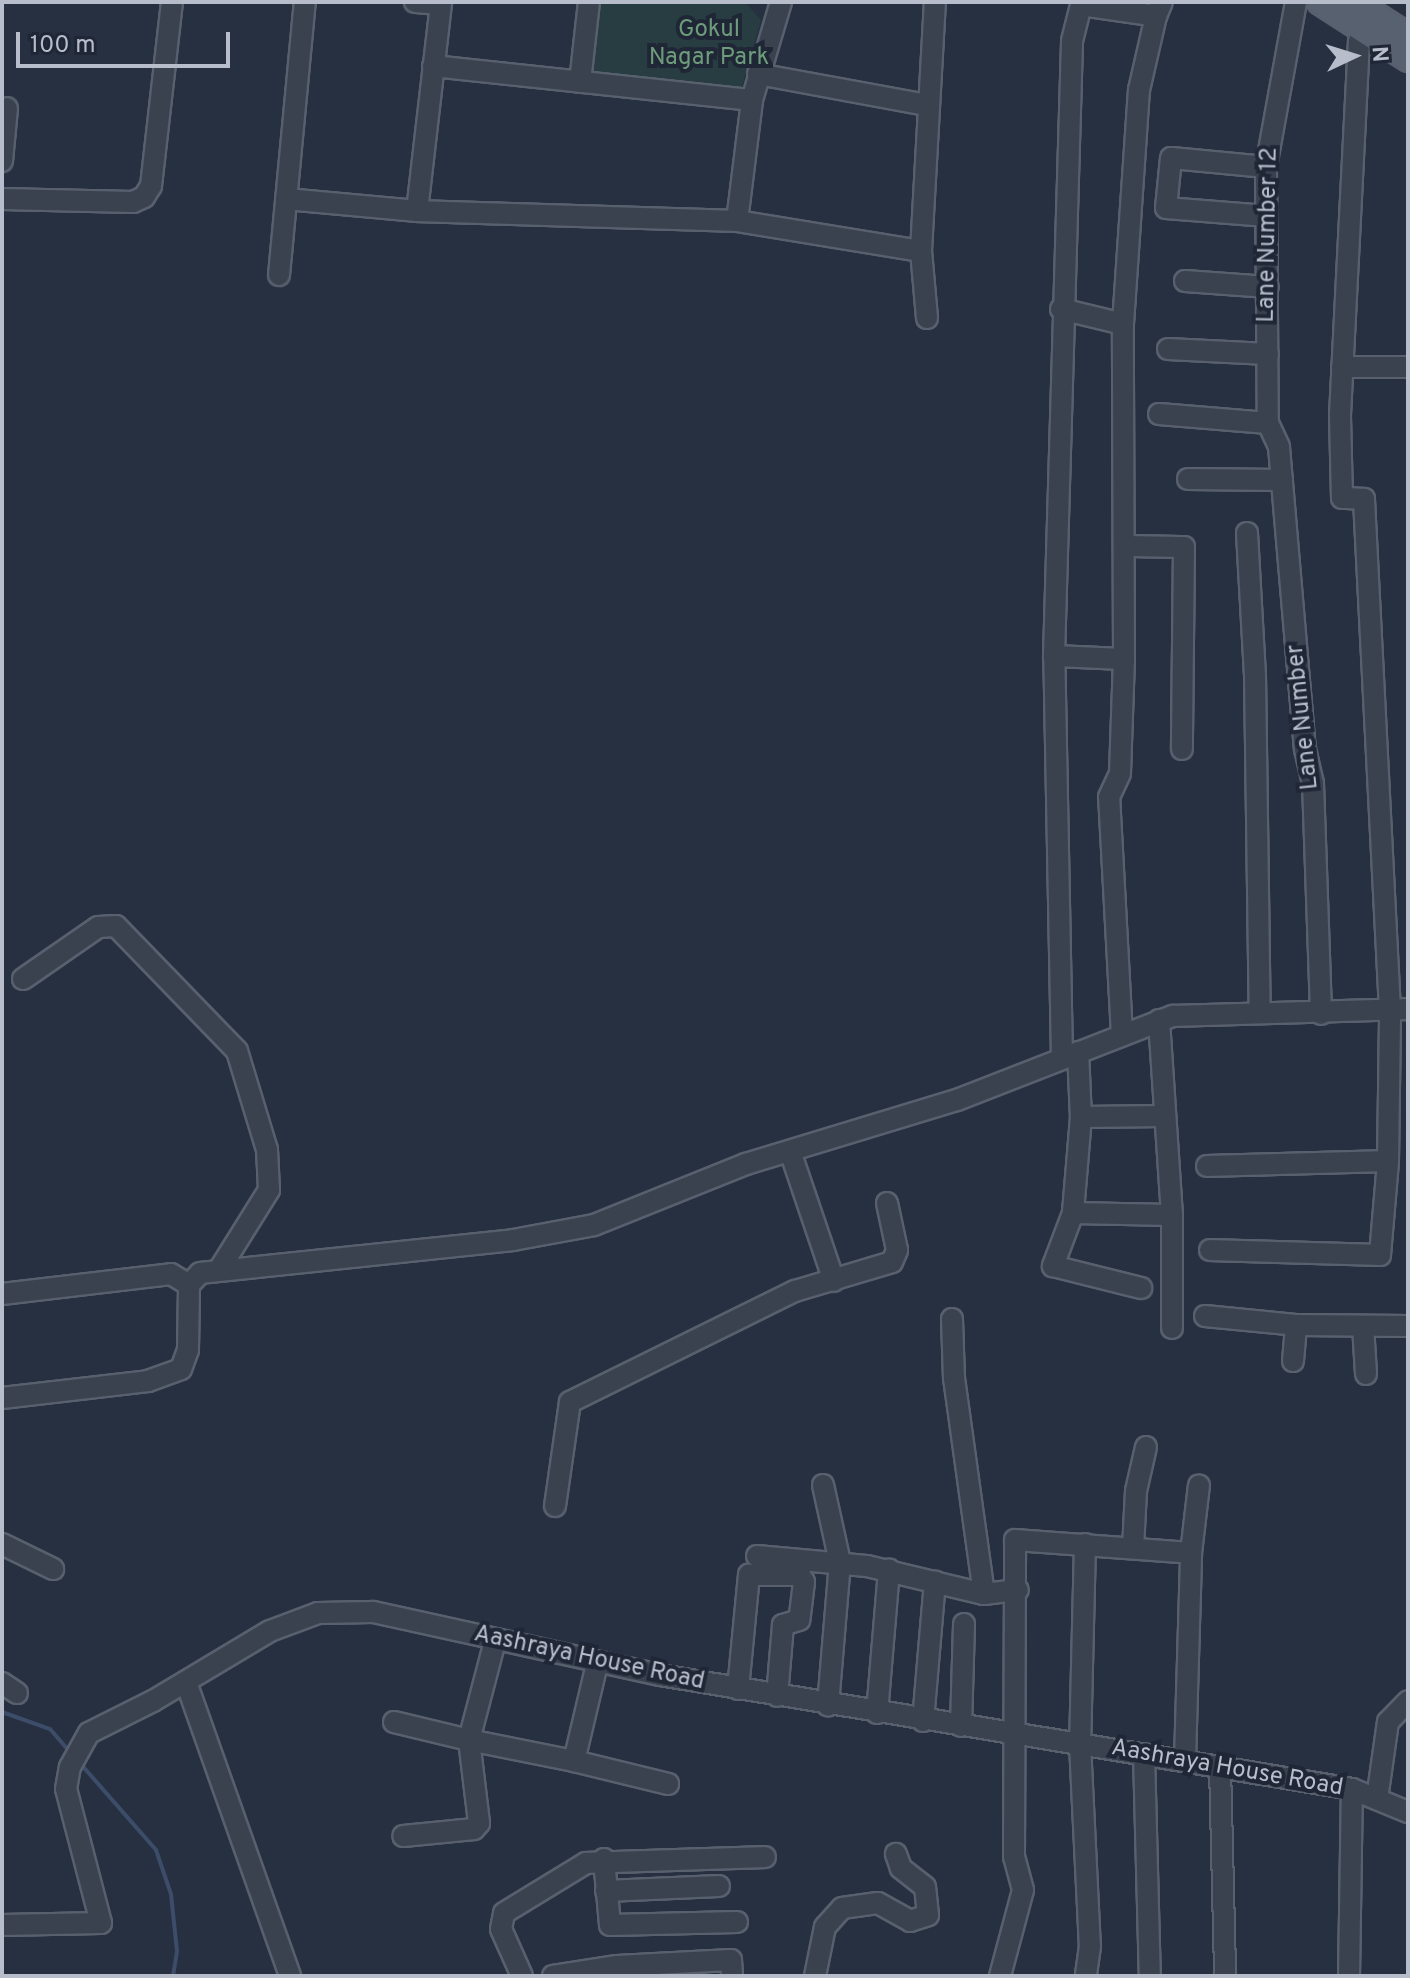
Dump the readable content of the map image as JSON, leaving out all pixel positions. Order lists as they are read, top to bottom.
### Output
{
  "streets": {
    "street": ["Lane Number 12", "Lane Number", "Aashraya House Road"]
  },
  "crossings": [
    ["Lane Number 12", "Lane Number"]
  ],
  "parks": ["Gokul Nagar Park"],
  "scale_bar": "100 m",
  "north": "right"
}
